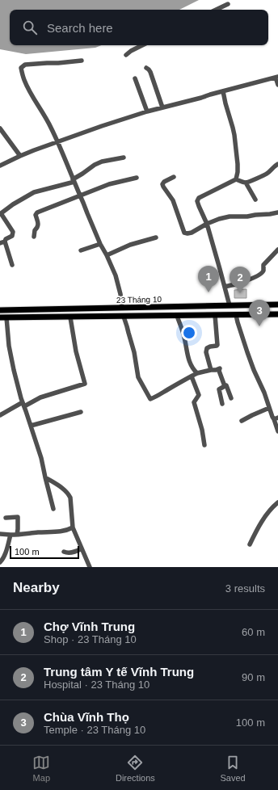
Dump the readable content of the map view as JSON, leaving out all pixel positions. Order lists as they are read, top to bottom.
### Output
{
  "streets": {
    "main road": ["23 Tháng 10"]
  },
  "scale_bar": "100 m",
  "page": {
    "search": "Search here",
    "pins": ["1", "2", "3"],
    "scale": "100 m",
    "heading": ["Nearby", "3 results"],
    "list": [
      {
        "mark": "1",
        "name": "Chợ Vĩnh Trung",
        "note": "Shop · 23 Tháng 10",
        "value": "60 m"
      },
      {
        "mark": "2",
        "name": "Trung tâm Y tế Vĩnh Trung",
        "note": "Hospital · 23 Tháng 10",
        "value": "90 m"
      },
      {
        "mark": "3",
        "name": "Chùa Vĩnh Thọ",
        "note": "Temple · 23 Tháng 10",
        "value": "100 m"
      }
    ],
    "nav": ["Map", "Directions", "Saved"]
  }
}
